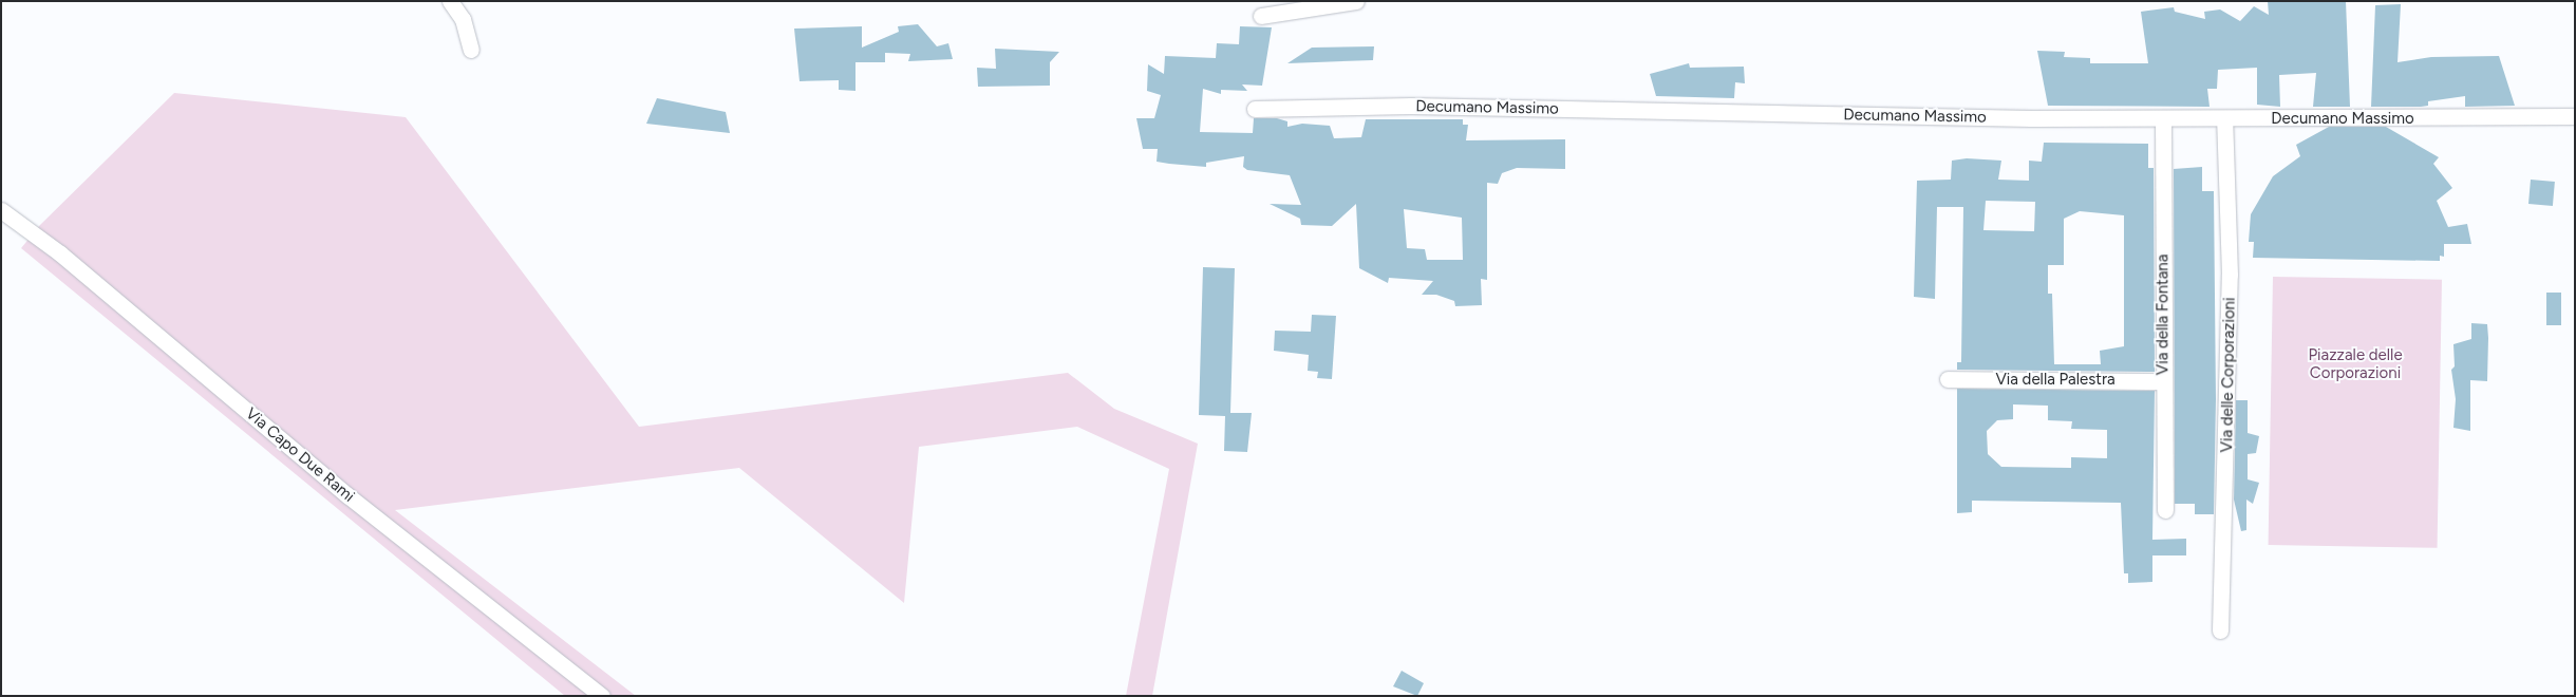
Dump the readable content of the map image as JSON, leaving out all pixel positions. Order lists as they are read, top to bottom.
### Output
{
  "streets": {
    "street": [
      "Decumano Massimo",
      "Via della Fontana",
      "Via delle Corporazioni",
      "Via della Palestra",
      "Via Capo Due Rami"
    ]
  },
  "crossings": [
    ["Decumano Massimo", "Via della Fontana"],
    ["Decumano Massimo", "Via delle Corporazioni"],
    ["Via della Fontana", "Via della Palestra"]
  ],
  "parks": ["Piazzale delle Corporazioni"]
}
